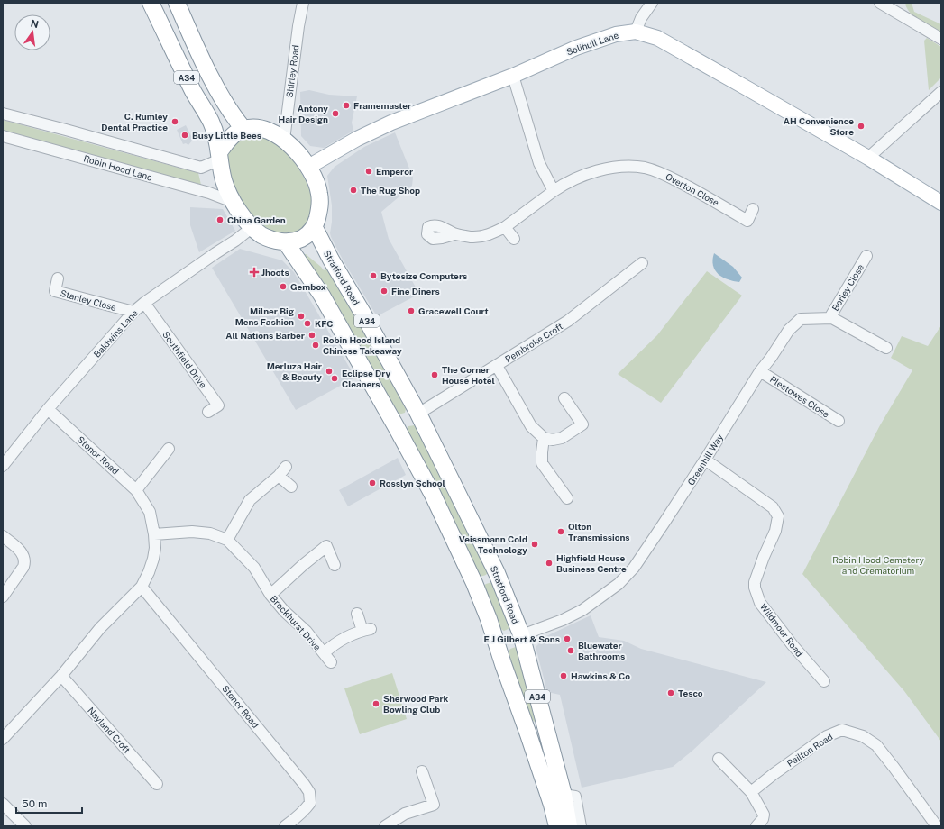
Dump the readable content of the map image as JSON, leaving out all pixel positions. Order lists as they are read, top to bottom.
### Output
{
  "streets": {
    "highway": ["A34", "Stratford Road"],
    "main road": ["Solihull Lane"],
    "street": [
      "Shirley Road",
      "Robin Hood Lane",
      "Overton Close",
      "Borley Close",
      "Stanley Close",
      "Baldwins Lane",
      "Pembroke Croft",
      "Southfield Drive",
      "Plestowes Close",
      "Stonor Road",
      "Greenhill Way",
      "Brockhurst Drive",
      "Wildmoor Road",
      "Nayland Croft",
      "Pailton Road"
    ]
  },
  "crossings": [
    ["Solihull Lane", "Shirley Road"],
    ["Solihull Lane", "A34"],
    ["Solihull Lane", "Robin Hood Lane"],
    ["Solihull Lane", "Stratford Road"],
    ["Solihull Lane", "Baldwins Lane"],
    ["Shirley Road", "A34"],
    ["Shirley Road", "Robin Hood Lane"],
    ["Shirley Road", "Stratford Road"],
    ["Shirley Road", "Baldwins Lane"],
    ["A34", "Robin Hood Lane"],
    ["A34", "Stratford Road"],
    ["A34", "Baldwins Lane"],
    ["Robin Hood Lane", "Stratford Road"],
    ["Robin Hood Lane", "Baldwins Lane"],
    ["Stratford Road", "Baldwins Lane"],
    ["Stratford Road", "Pembroke Croft"],
    ["Stratford Road", "Greenhill Way"],
    ["Borley Close", "Greenhill Way"],
    ["Stanley Close", "Baldwins Lane"],
    ["Baldwins Lane", "Southfield Drive"],
    ["Baldwins Lane", "Stonor Road"],
    ["Plestowes Close", "Greenhill Way"],
    ["Stonor Road", "Brockhurst Drive"],
    ["Stonor Road", "Nayland Croft"],
    ["Greenhill Way", "Wildmoor Road"]
  ],
  "parks": ["Robin Hood Cemetery and Crematorium"],
  "places": {
    "other": [
      "Framemaster",
      "Antony Hair Design",
      "C. Rumley Dental Practice",
      "AH Convenience Store",
      "Busy Little Bees",
      "Emperor",
      "The Rug Shop",
      "China Garden",
      "Bytesize Computers",
      "Gembox",
      "Fine Diners",
      "Gracewell Court",
      "Milner Big Mens Fashion",
      "KFC",
      "All Nations Barber",
      "Robin Hood Island Chinese Takeaway",
      "Merluza Hair & Beauty",
      "The Corner House Hotel",
      "Eclipse Dry Cleaners",
      "Rosslyn School",
      "Olton Transmissions",
      "Veissmann Cold Technology",
      "Highfield House Business Centre",
      "E J Gilbert & Sons",
      "Bluewater Bathrooms",
      "Hawkins & Co",
      "Tesco",
      "Sherwood Park Bowling Club"
    ],
    "health": ["Jhoots"]
  },
  "scale_bar": "50 m",
  "north": "top"
}
